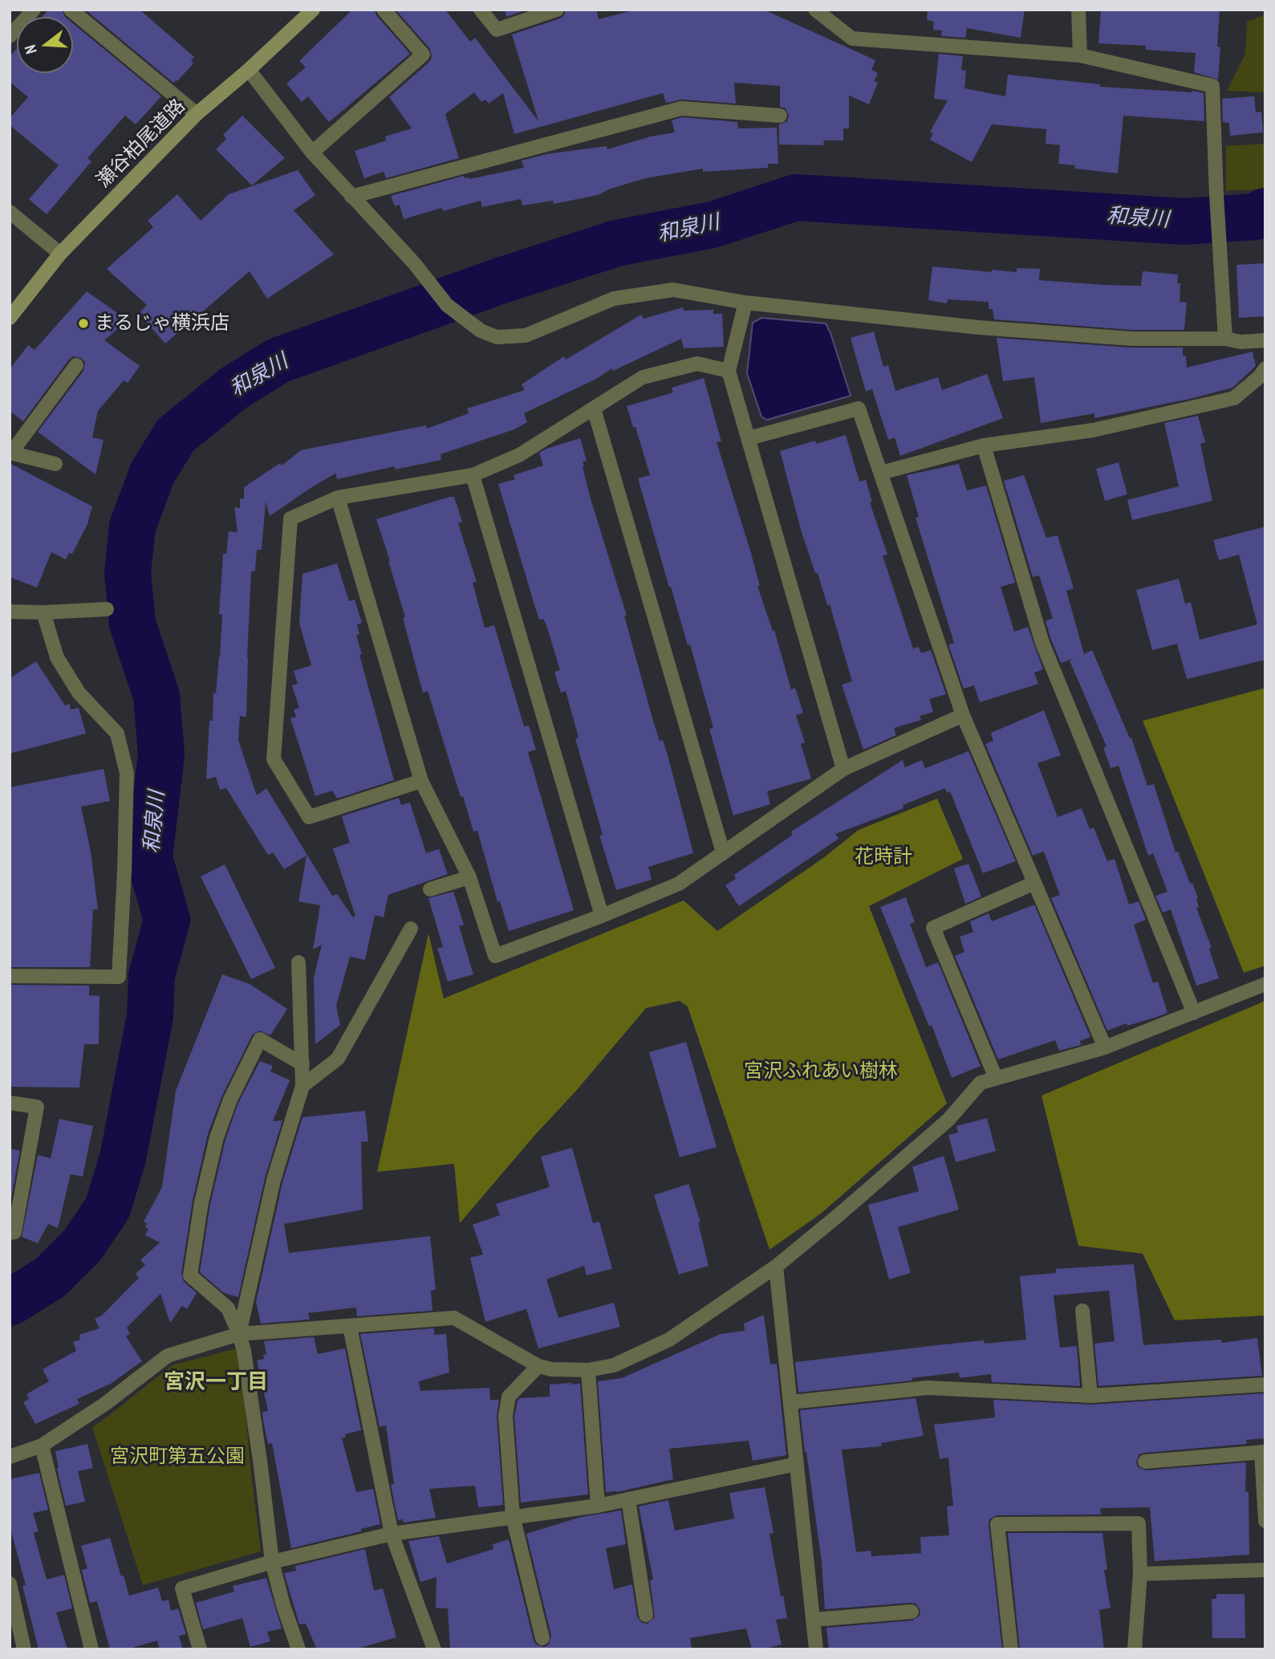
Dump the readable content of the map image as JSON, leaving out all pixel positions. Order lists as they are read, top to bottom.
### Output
{
  "streets": {
    "main road": ["瀬谷柏尾道路"]
  },
  "districts": ["宮沢一丁目"],
  "water": ["和泉川"],
  "parks": ["花時計", "宮沢ふれあい樹林", "宮沢町第五公園"],
  "places": ["まるじゃ横浜店"],
  "north": "left"
}
